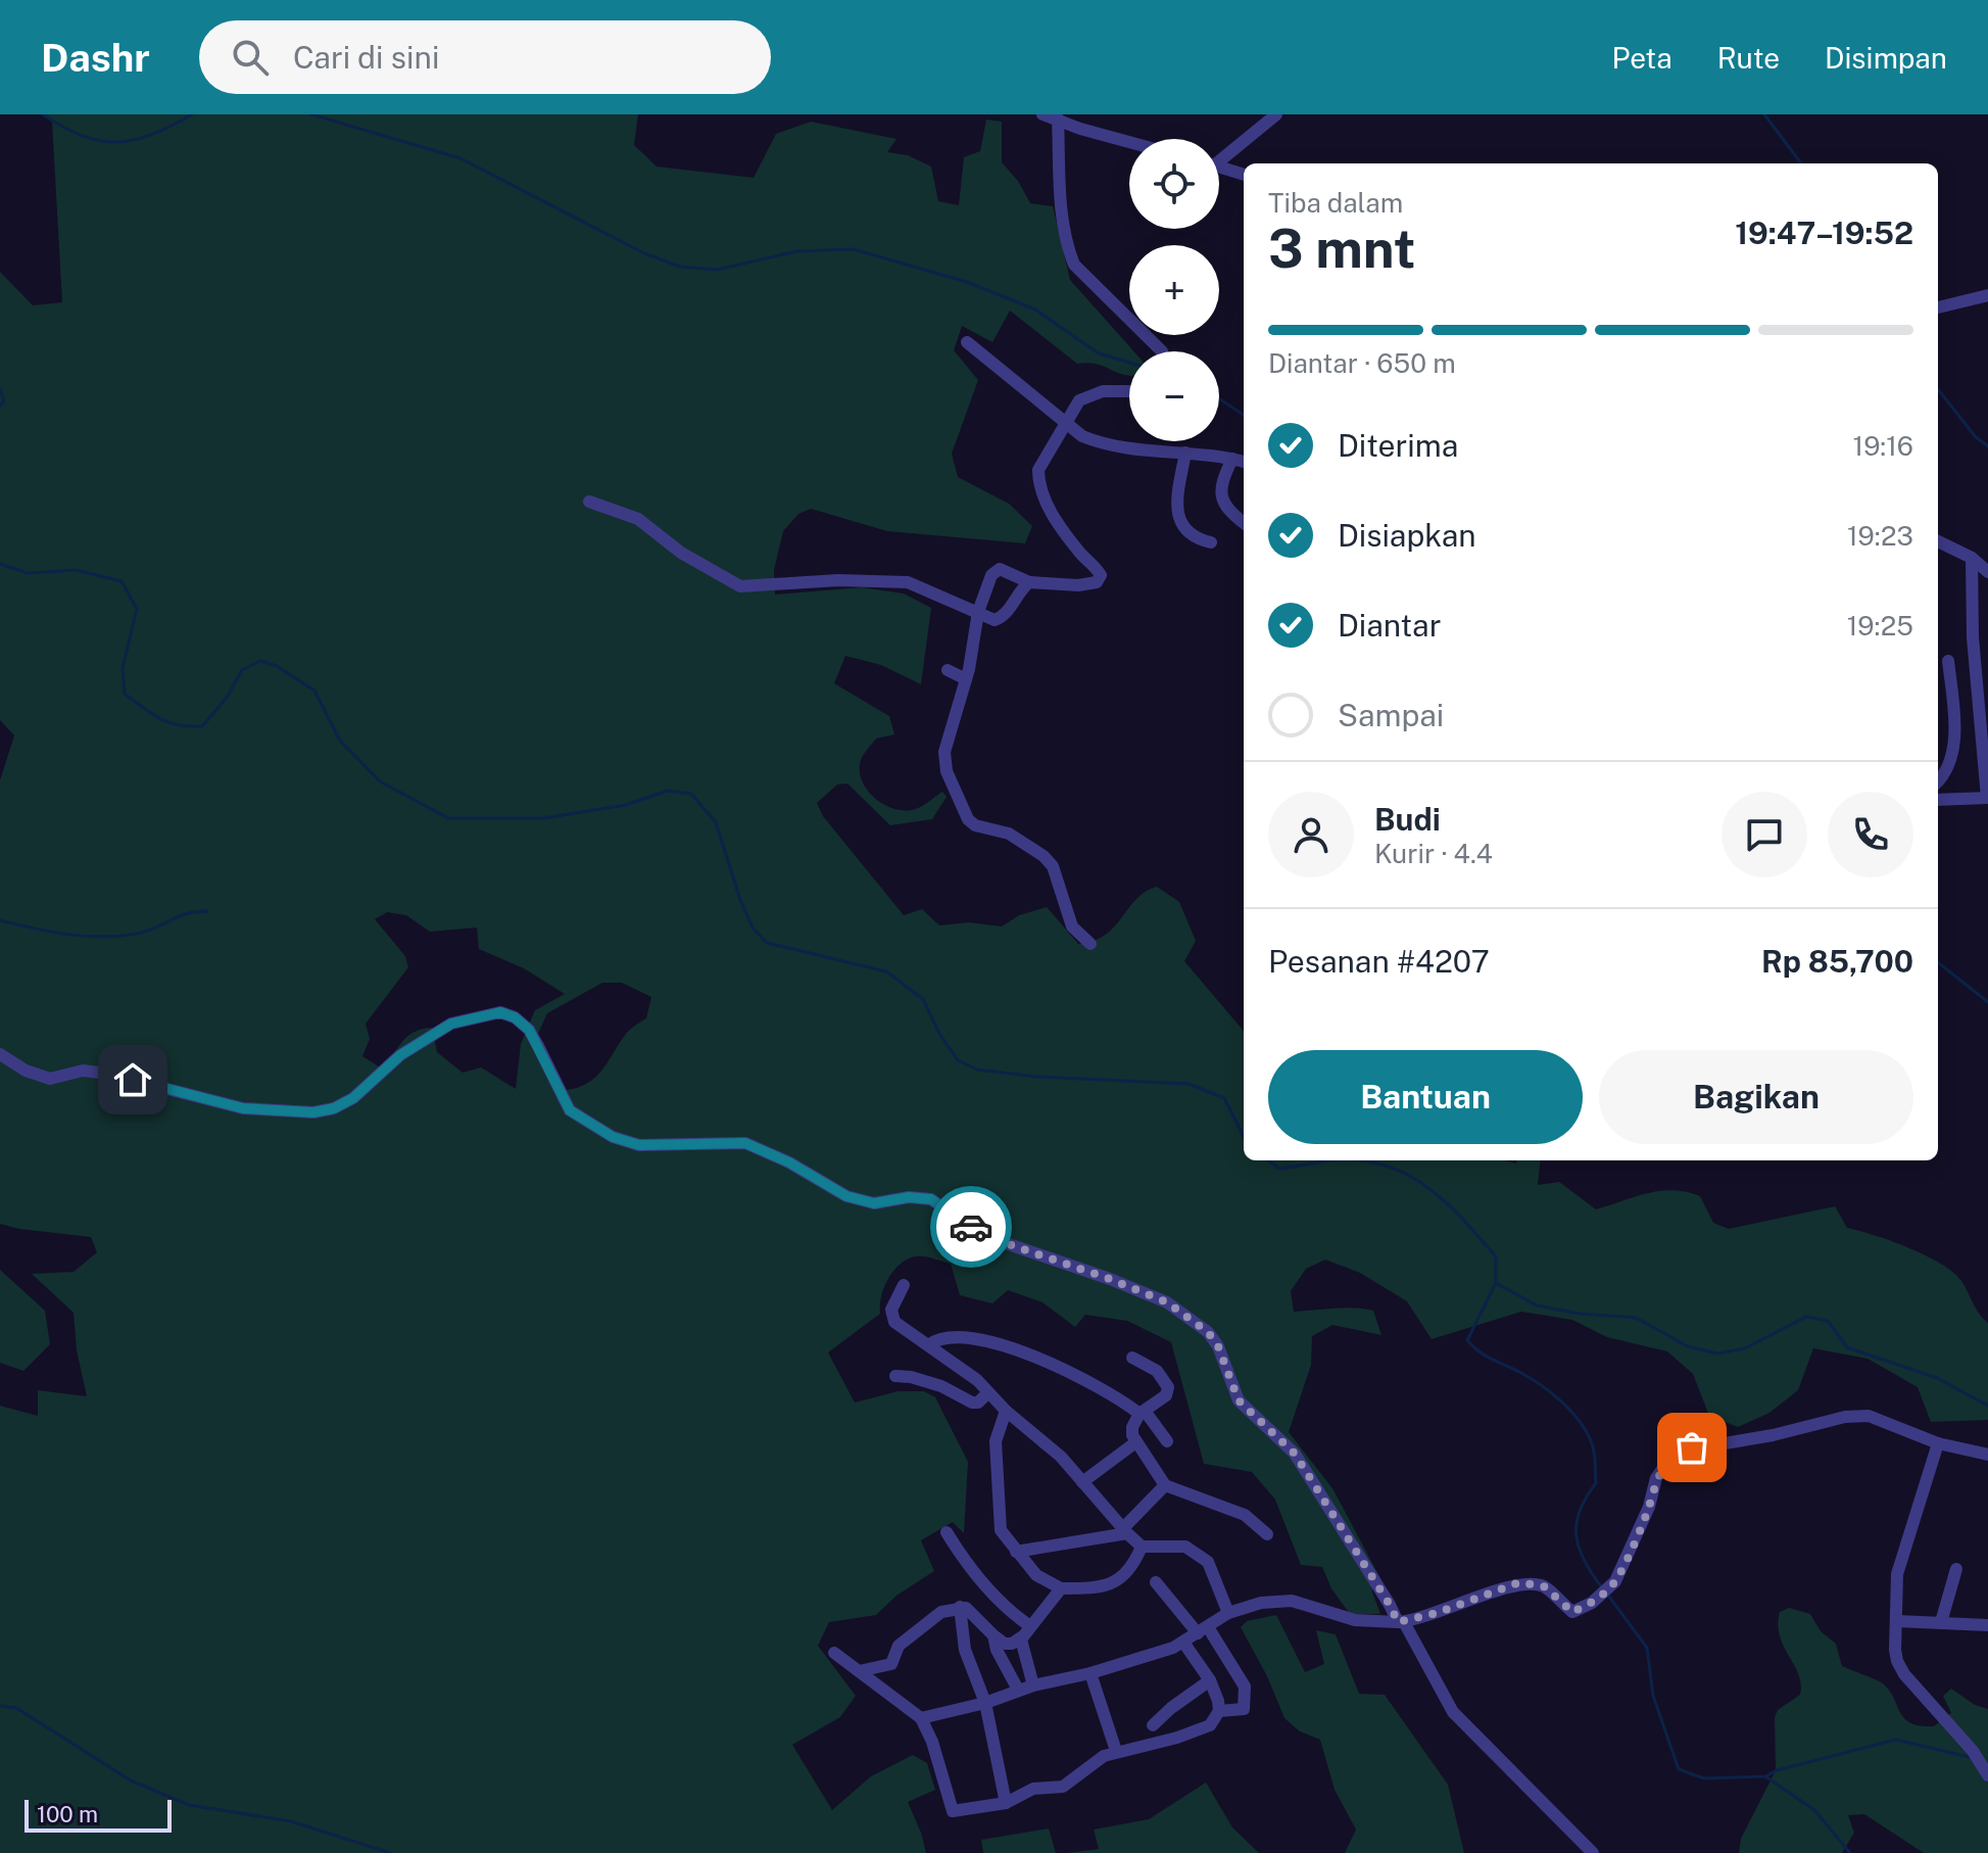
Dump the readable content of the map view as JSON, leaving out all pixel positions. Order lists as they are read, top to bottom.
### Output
{
  "scale_bar": "100 m",
  "page": {
    "header": "Dashr",
    "search": "Cari di sini",
    "nav": ["Peta", "Rute", "Disimpan"],
    "map_buttons": ["+", "−"],
    "heading": ["3 mnt", "Tiba dalam", "19:47–19:52"],
    "panel": [
      "Budi",
      "Kurir · 4.4",
      "Pesanan #4207",
      "Rp 85,700"
    ],
    "bar": "Diantar · 650 m",
    "list": [
      ["Diterima", "19:16"],
      ["Disiapkan", "19:23"],
      ["Diantar", "19:25"],
      "Sampai"
    ],
    "buttons": ["Bantuan", "Bagikan"],
    "scale": "100 m"
  }
}
